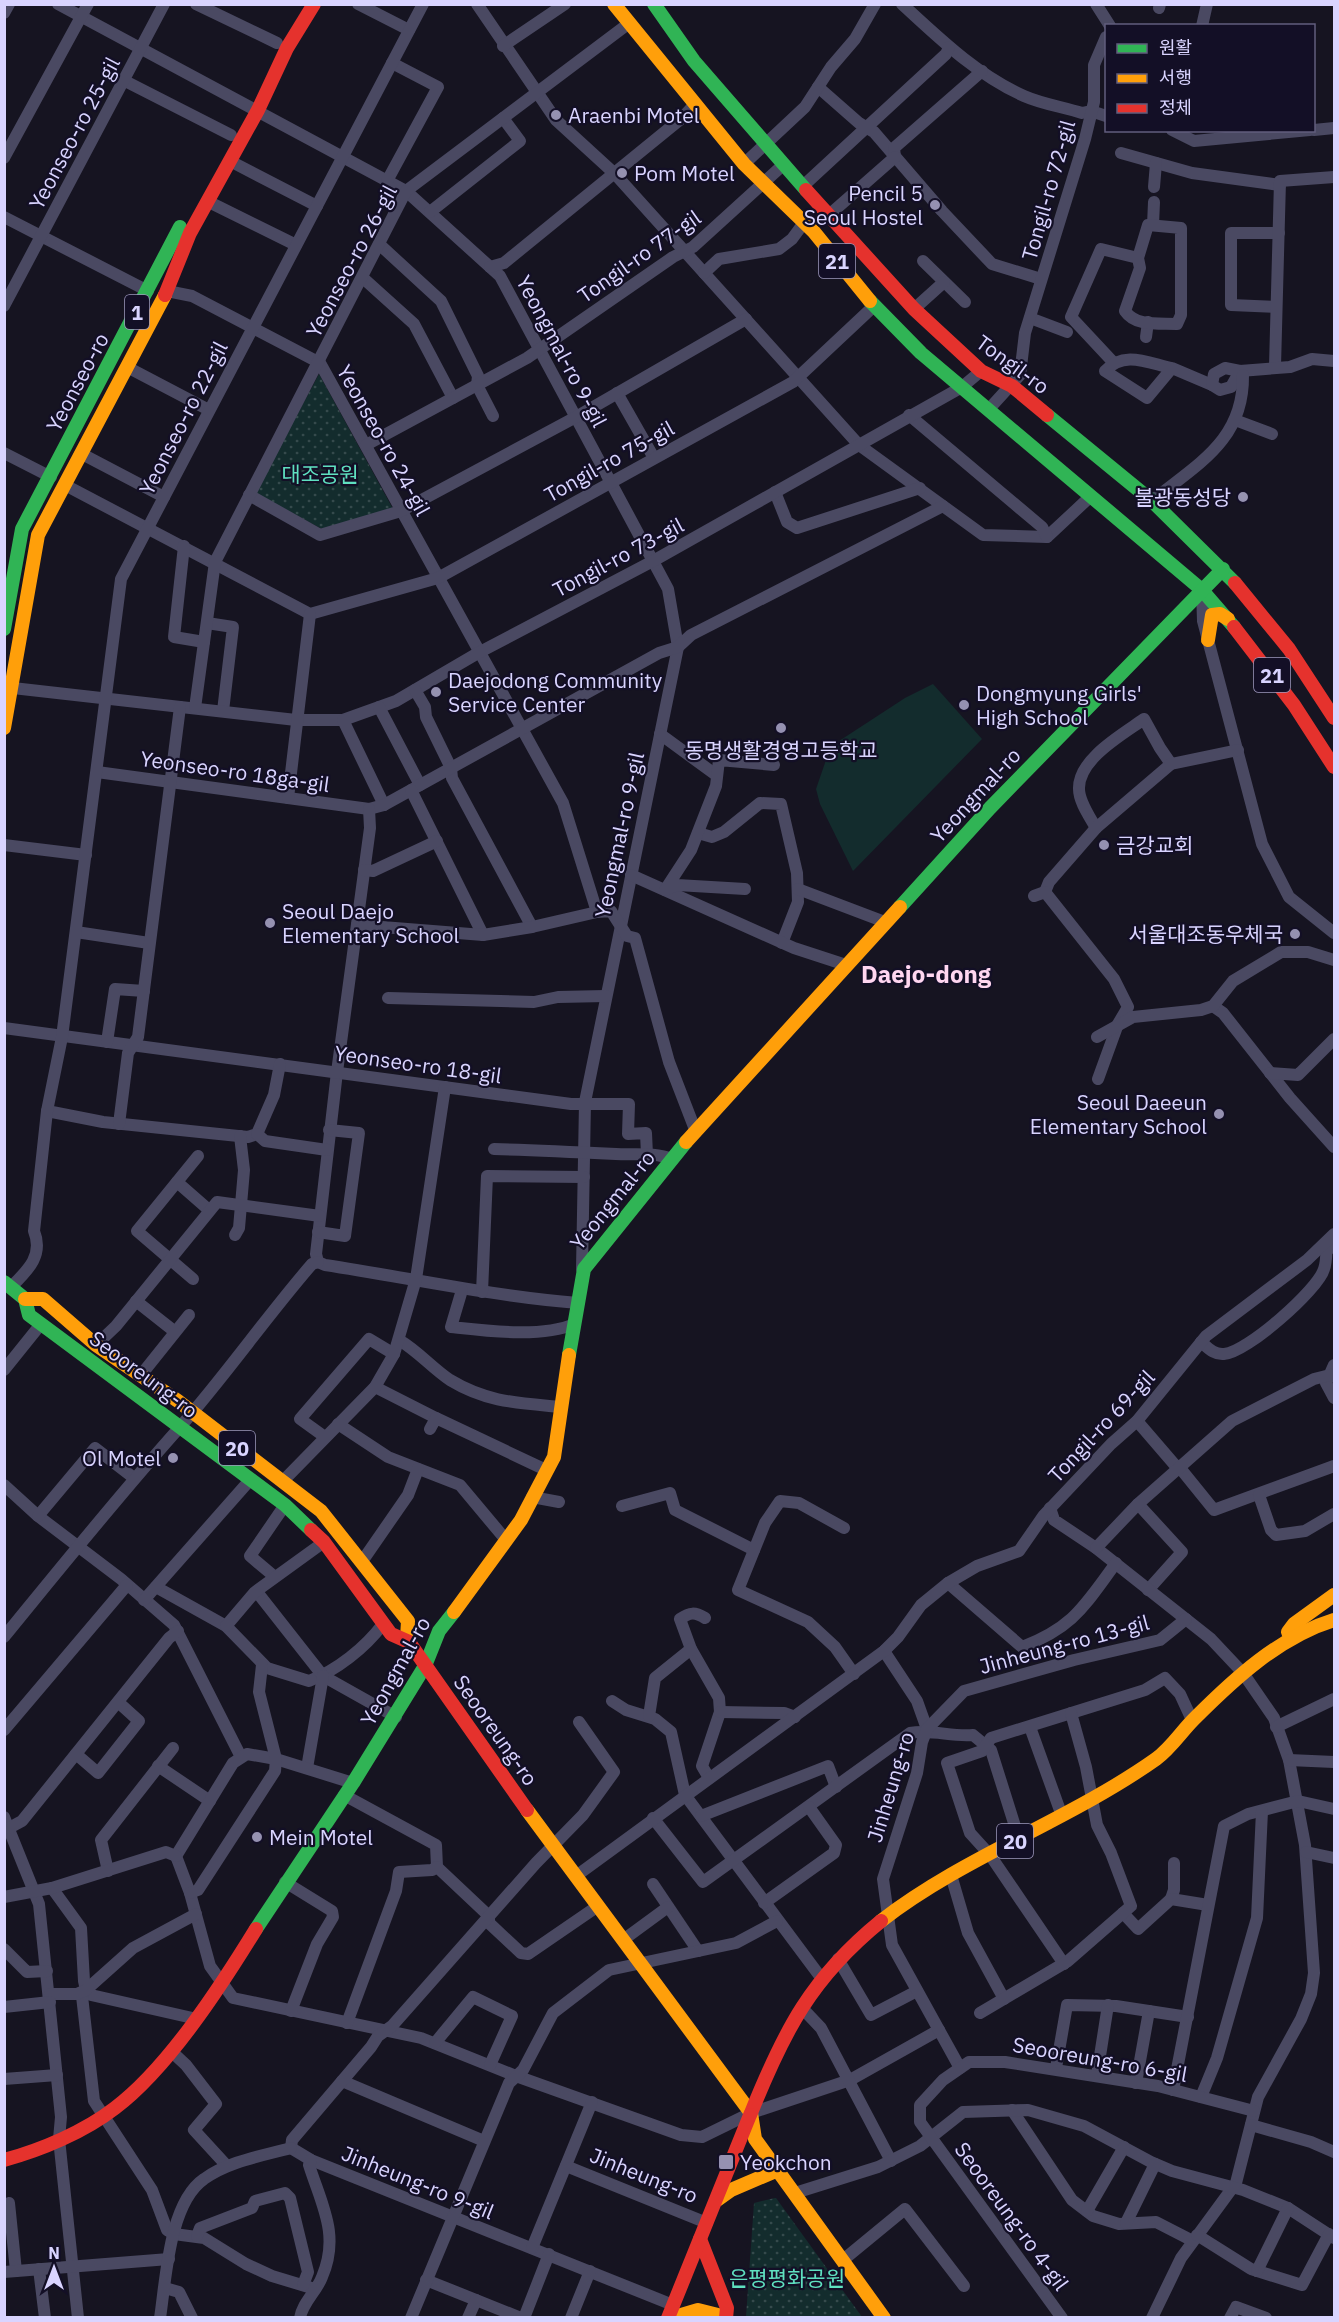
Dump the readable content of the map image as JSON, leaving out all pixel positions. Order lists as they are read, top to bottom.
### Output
{
  "streets": {
    "main road": [
      "21",
      "1",
      "Tongil-ro",
      "Yeonseo-ro",
      "Yeongmal-ro",
      "Seooreung-ro",
      "20",
      "Jinheung-ro"
    ],
    "street": [
      "Yeonseo-ro 25-gil",
      "Tongil-ro 72-gil",
      "Tongil-ro 77-gil",
      "Yeonseo-ro 26-gil",
      "Yeongmal-ro 9-gil",
      "Yeonseo-ro 22-gil",
      "Yeonseo-ro 24-gil",
      "Tongil-ro 75-gil",
      "Tongil-ro 73-gil",
      "Yeonseo-ro 18ga-gil",
      "Yeonseo-ro 18-gil",
      "Tongil-ro 69-gil",
      "Jinheung-ro 13-gil",
      "Seooreung-ro 6-gil",
      "Jinheung-ro 9-gil",
      "Seooreung-ro 4-gil"
    ]
  },
  "crossings": [
    ["Yeonseo-ro 25-gil", "Yeongmal-ro 9-gil"],
    ["Yeonseo-ro 25-gil", "Yeonseo-ro"],
    ["Tongil-ro 72-gil", "21"],
    ["Tongil-ro 72-gil", "Tongil-ro"],
    ["Tongil-ro 77-gil", "21"],
    ["Tongil-ro 77-gil", "Yeongmal-ro 9-gil"],
    ["Tongil-ro 77-gil", "Tongil-ro"],
    ["Tongil-ro 77-gil", "Yeonseo-ro 24-gil"],
    ["Yeonseo-ro 26-gil", "Yeongmal-ro 9-gil"],
    ["Yeonseo-ro 26-gil", "Yeonseo-ro 24-gil"],
    ["21", "Tongil-ro 75-gil"],
    ["21", "Tongil-ro 73-gil"],
    ["21", "Yeongmal-ro"],
    ["Yeongmal-ro 9-gil", "Yeonseo-ro"],
    ["Yeongmal-ro 9-gil", "Tongil-ro 75-gil"],
    ["Yeongmal-ro 9-gil", "Tongil-ro 73-gil"],
    ["Yeongmal-ro 9-gil", "Yeongmal-ro"],
    ["Yeongmal-ro 9-gil", "Yeonseo-ro 18-gil"],
    ["Tongil-ro", "Tongil-ro 73-gil"],
    ["Tongil-ro", "Yeongmal-ro"],
    ["Yeonseo-ro", "Yeonseo-ro 22-gil"],
    ["Yeonseo-ro", "Yeonseo-ro 24-gil"],
    ["Yeonseo-ro", "Tongil-ro 73-gil"],
    ["Yeonseo-ro 22-gil", "Yeonseo-ro 24-gil"],
    ["Yeonseo-ro 24-gil", "Tongil-ro 75-gil"],
    ["Yeonseo-ro 24-gil", "Tongil-ro 73-gil"],
    ["Yeongmal-ro", "Seooreung-ro"],
    ["Yeonseo-ro 18-gil", "Seooreung-ro"],
    ["Seooreung-ro", "Tongil-ro 69-gil"],
    ["Seooreung-ro", "Jinheung-ro"],
    ["Tongil-ro 69-gil", "Jinheung-ro 13-gil"],
    ["Jinheung-ro 13-gil", "Jinheung-ro"],
    ["Jinheung-ro 13-gil", "Seooreung-ro 6-gil"],
    ["Jinheung-ro", "Seooreung-ro 6-gil"],
    ["Jinheung-ro", "Jinheung-ro 9-gil"],
    ["Seooreung-ro 6-gil", "Seooreung-ro 4-gil"]
  ],
  "districts": ["Daejo-dong"],
  "parks": ["대조공원", "은평평화공원"],
  "places": {
    "other": [
      "Araenbi Motel",
      "Pom Motel",
      "Pencil 5 Seoul Hostel",
      "불광동성당",
      "Daejodong Community Service Center",
      "Dongmyung Girls' High School",
      "동명생활경영고등학교",
      "금강교회",
      "Seoul Daejo Elementary School",
      "서울대조동우체국",
      "Seoul Daeeun Elementary School",
      "Ol Motel",
      "Mein Motel"
    ],
    "transit": ["Yeokchon"]
  },
  "legend": ["원활", "서행", "정체"],
  "north": "top"
}
